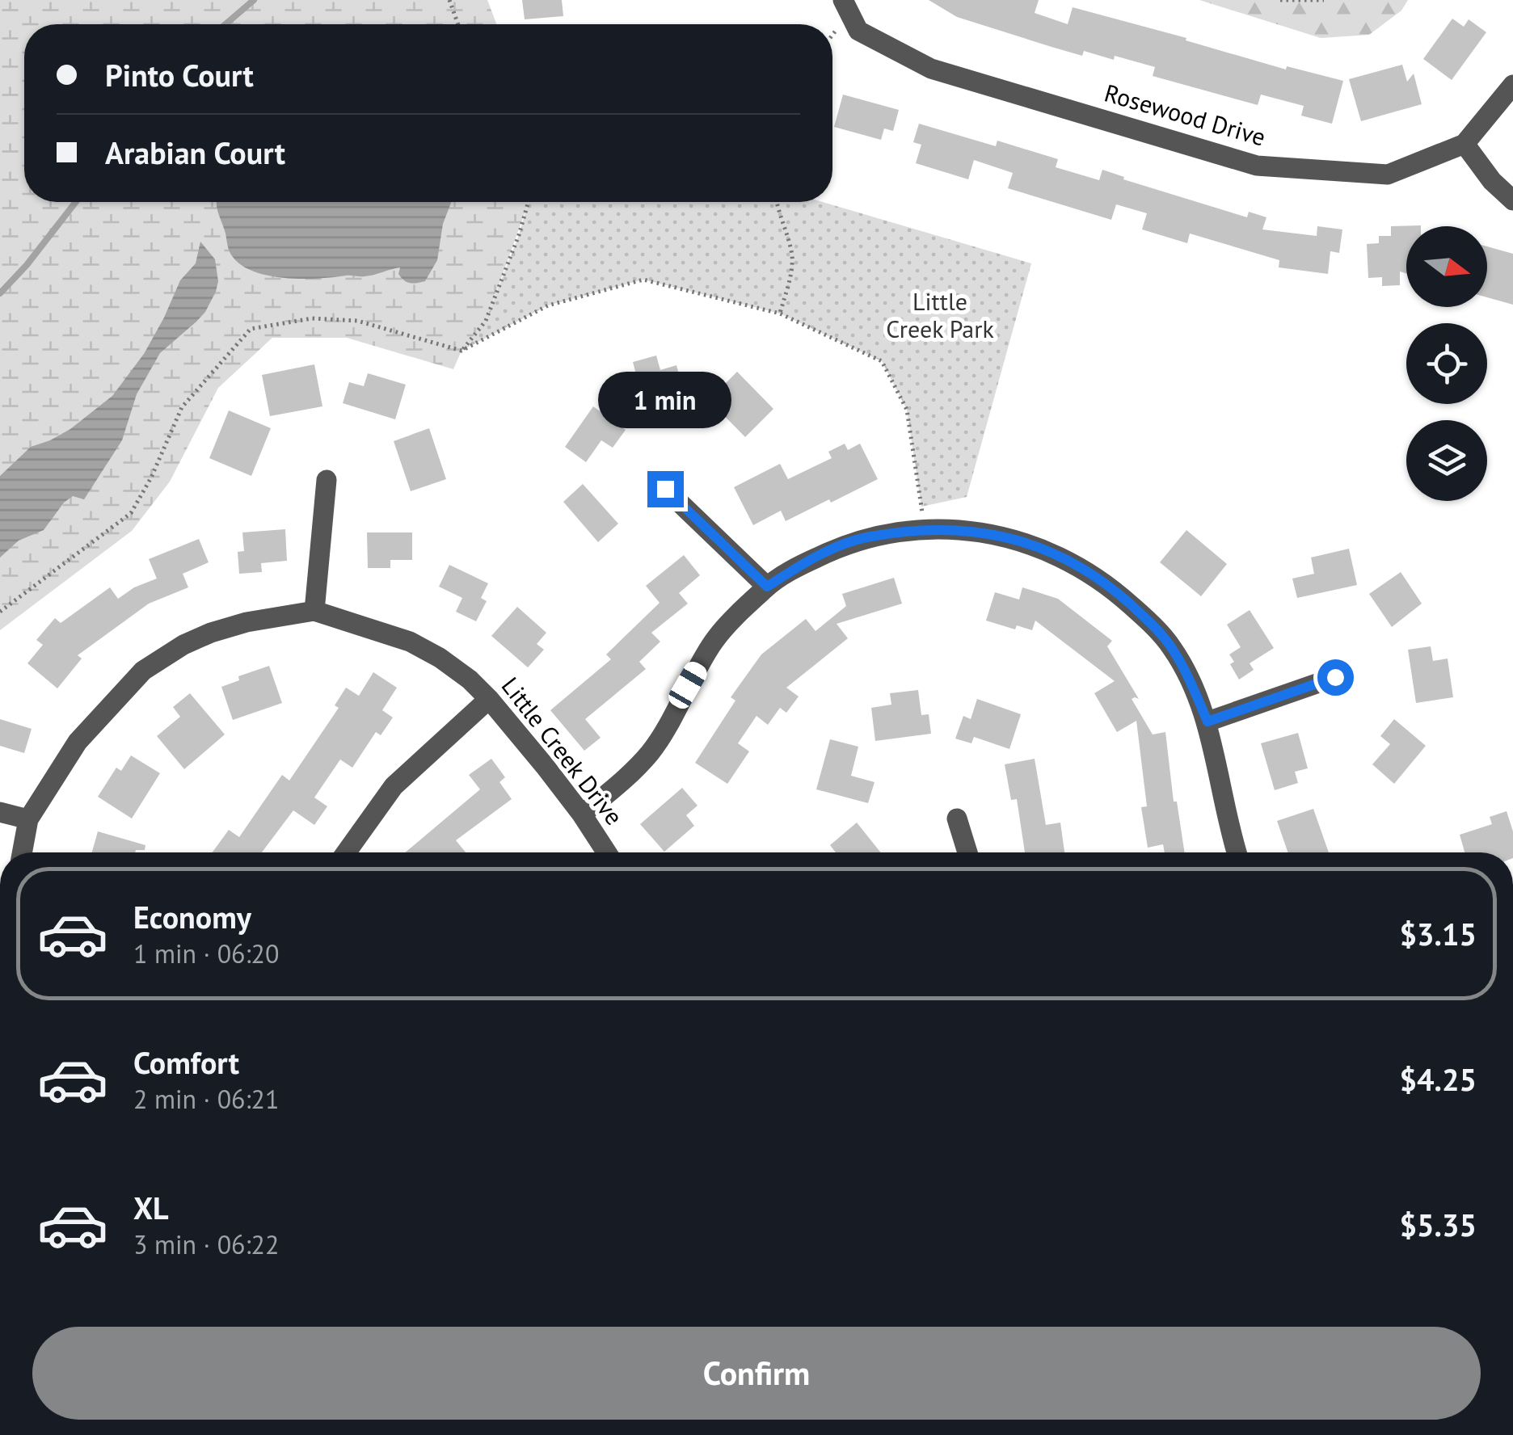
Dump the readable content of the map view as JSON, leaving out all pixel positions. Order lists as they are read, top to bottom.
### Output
{
  "streets": {
    "street": ["Rosewood Drive", "Little Creek Drive"]
  },
  "parks": ["Little Creek Park"],
  "north": "right",
  "page": {
    "banner": ["Pinto Court", "Arabian Court"],
    "bubble": "1 min",
    "list": [
      {
        "name": "Economy",
        "note": "1 min · 06:20",
        "value": "$3.15"
      },
      {
        "name": "Comfort",
        "note": "2 min · 06:21",
        "value": "$4.25"
      },
      {
        "name": "XL",
        "note": "3 min · 06:22",
        "value": "$5.35"
      }
    ],
    "buttons": "Confirm"
  }
}
